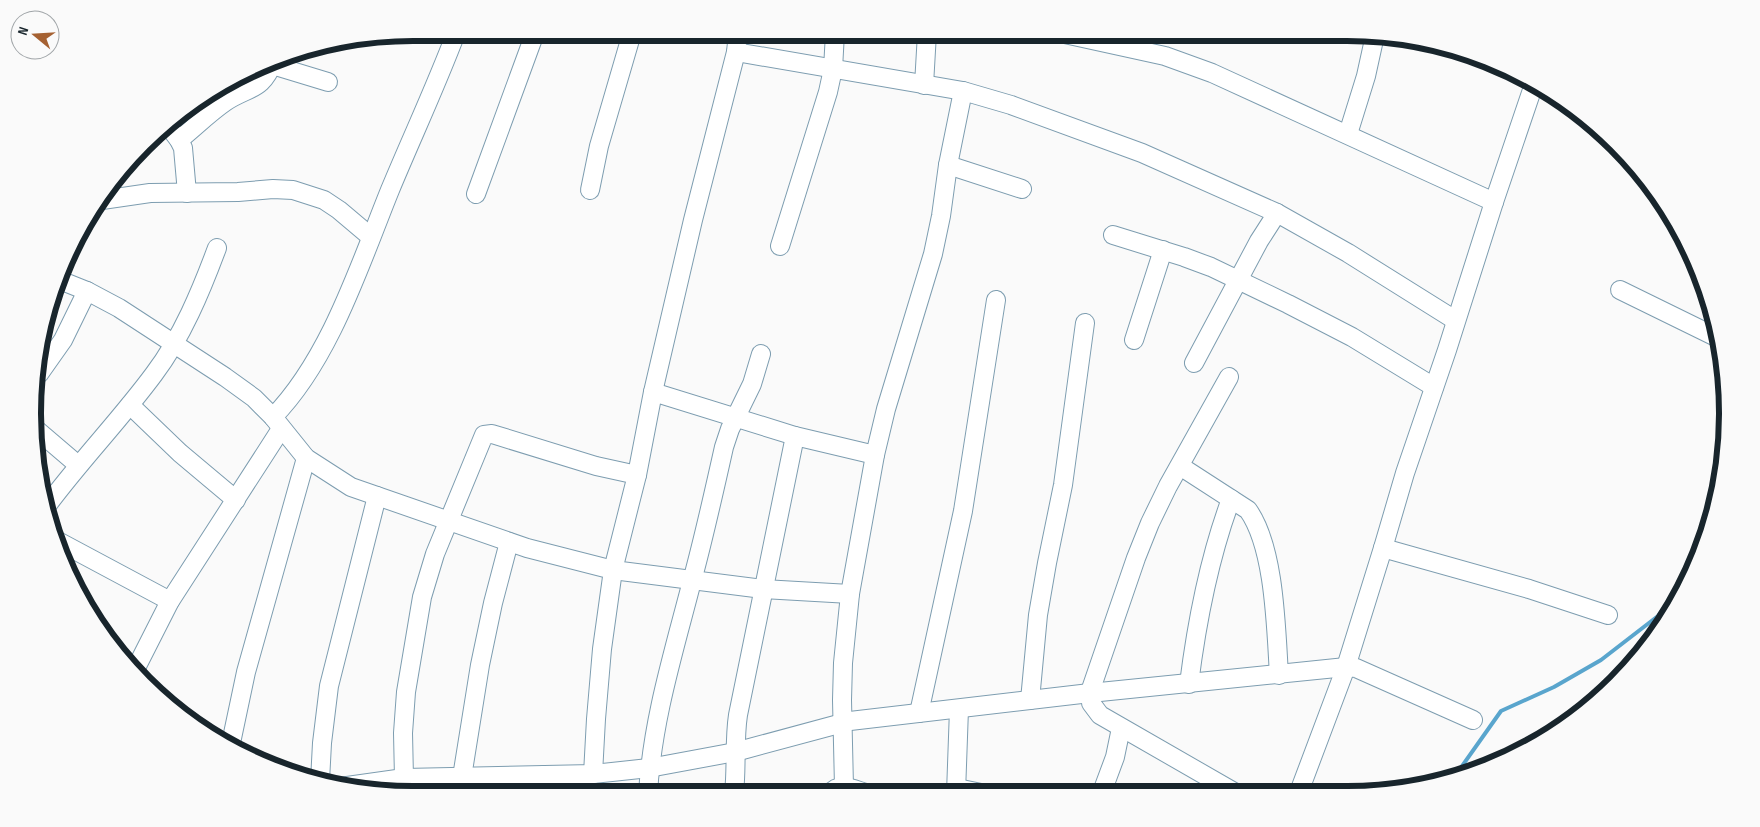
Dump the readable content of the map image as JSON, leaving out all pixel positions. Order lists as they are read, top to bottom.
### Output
{
  "north": "left"
}
